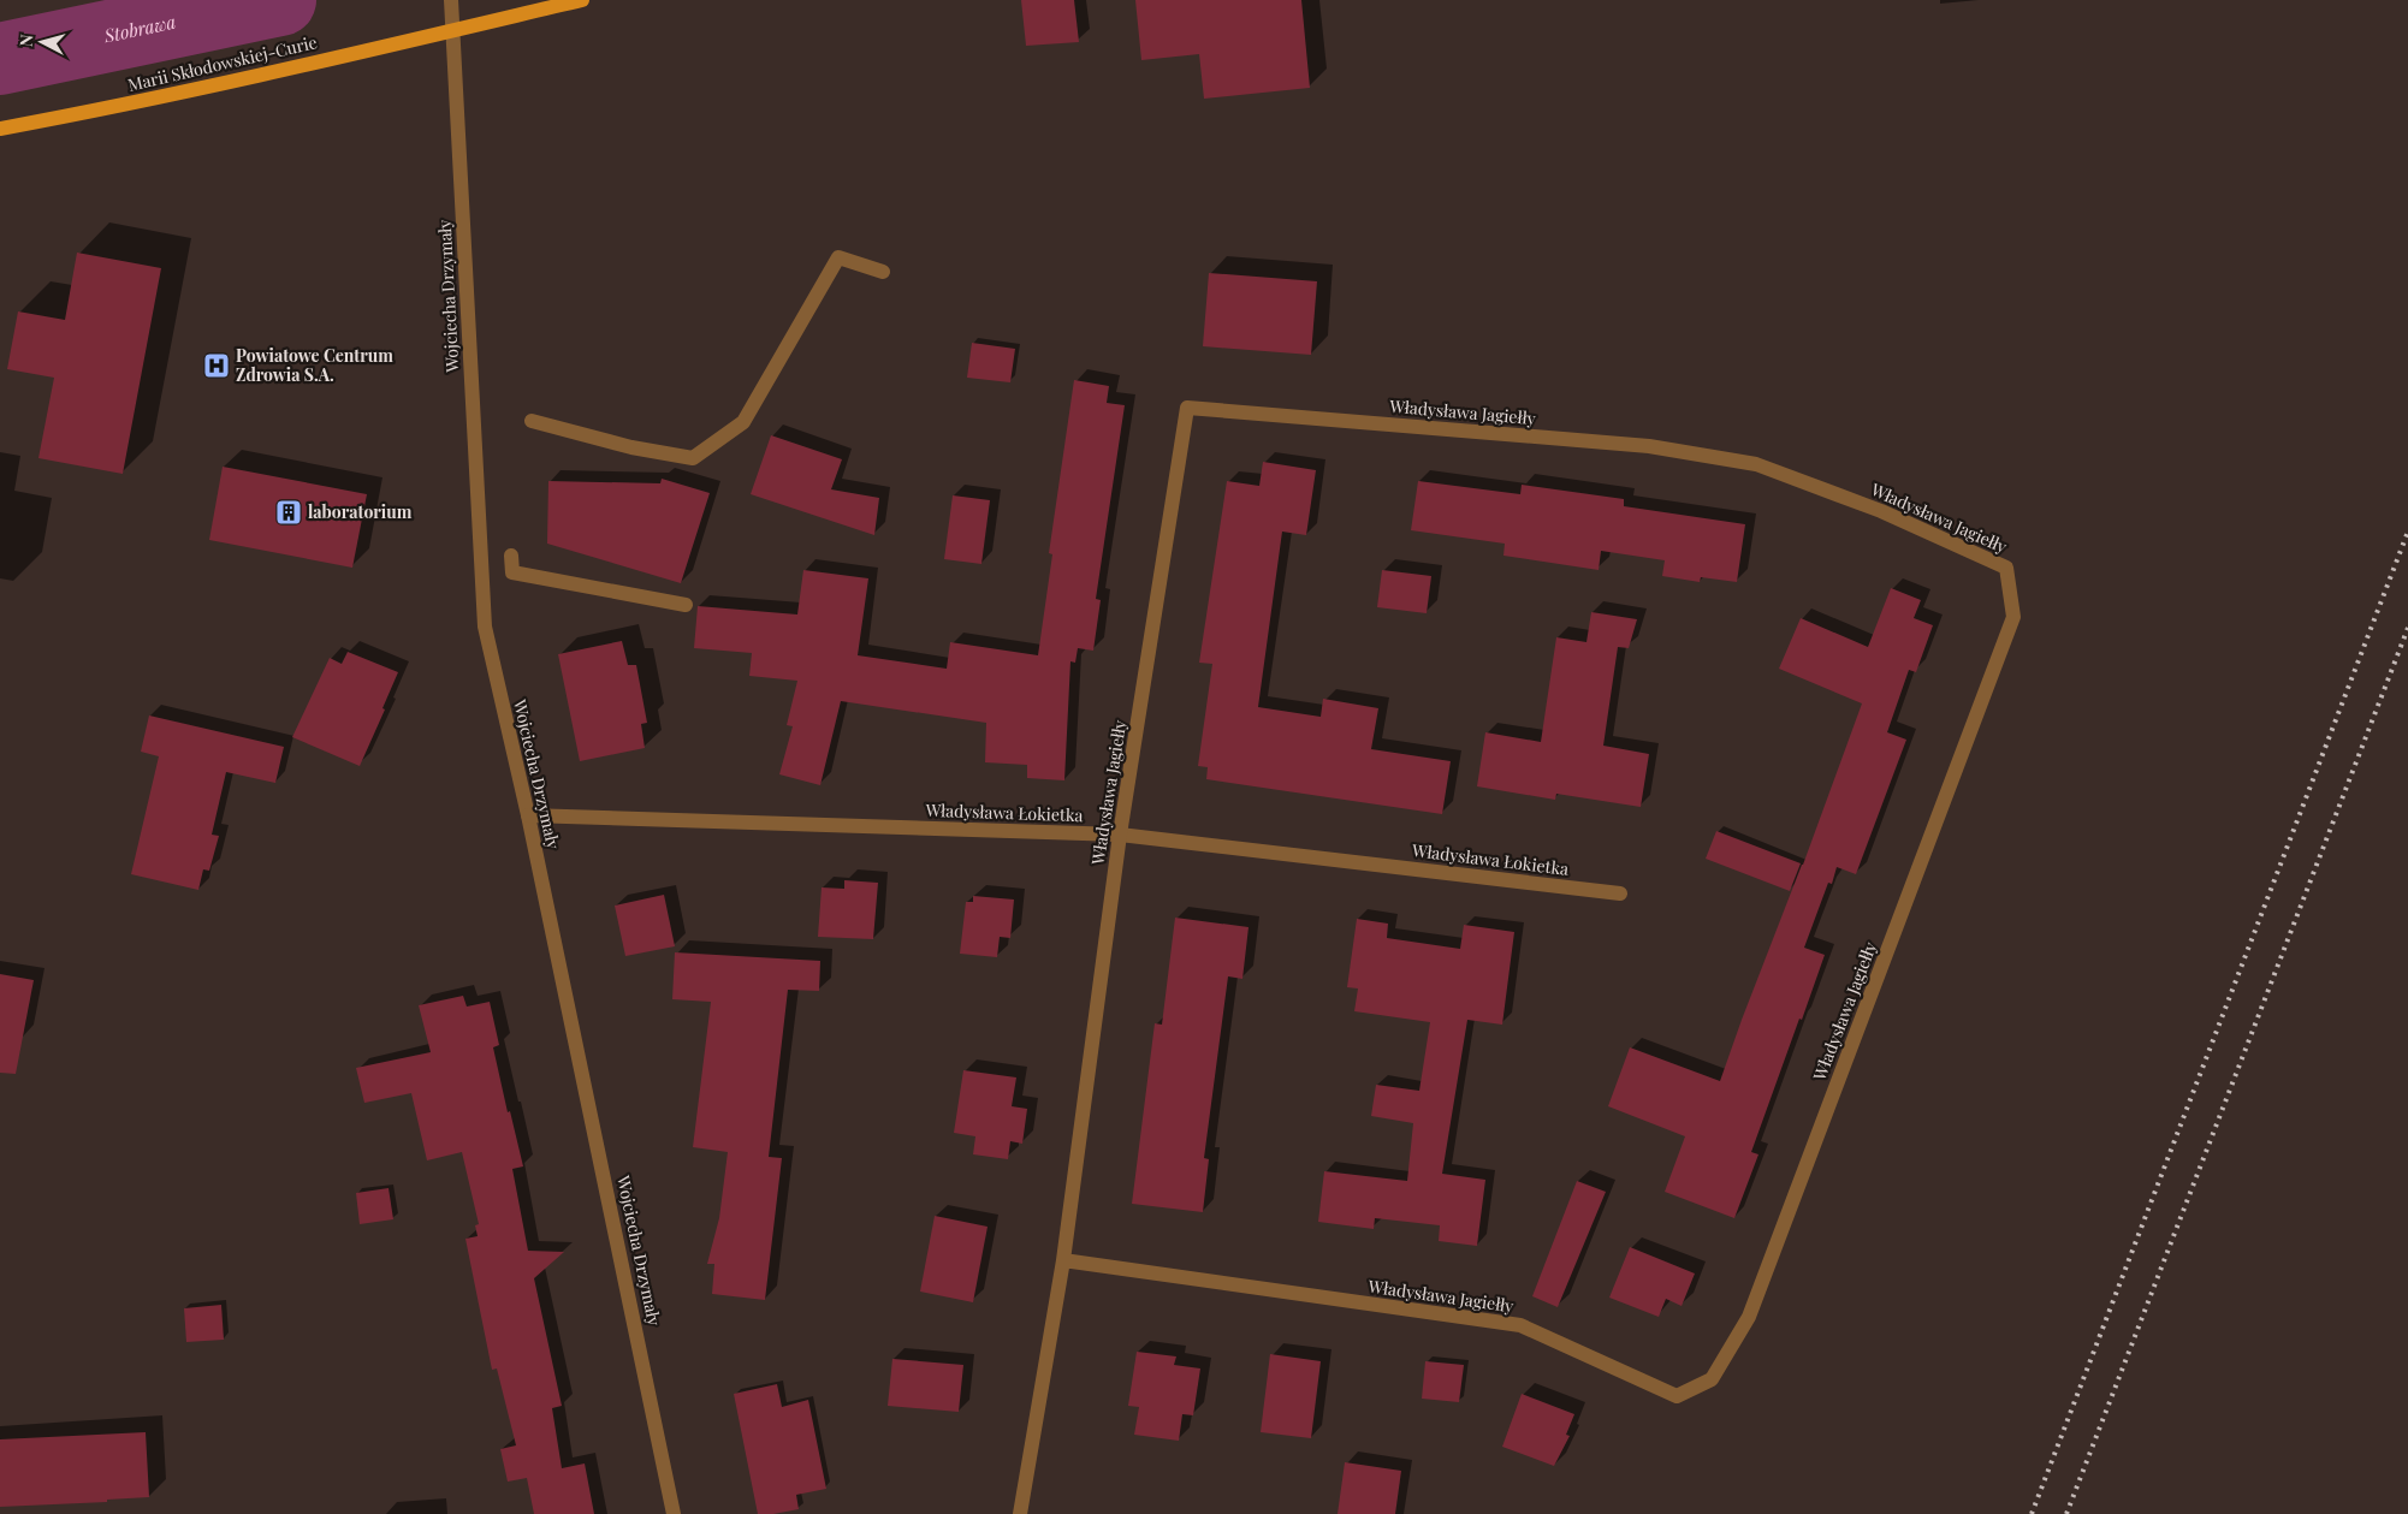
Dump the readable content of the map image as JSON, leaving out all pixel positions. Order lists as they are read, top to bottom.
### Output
{
  "streets": {
    "main road": ["Marii Skłodowskiej-Curie"],
    "street": ["Wojciecha Drzymały", "Władysława Jagiełły", "Władysława Łokietka"]
  },
  "crossings": [
    ["Marii Skłodowskiej-Curie", "Wojciecha Drzymały"],
    ["Wojciecha Drzymały", "Władysława Łokietka"],
    ["Władysława Jagiełły", "Władysława Łokietka"]
  ],
  "water": ["Stobrawa"],
  "places": {
    "hospital": ["Powiatowe Centrum Zdrowia S.A."],
    "building": ["laboratorium"]
  },
  "north": "left"
}
